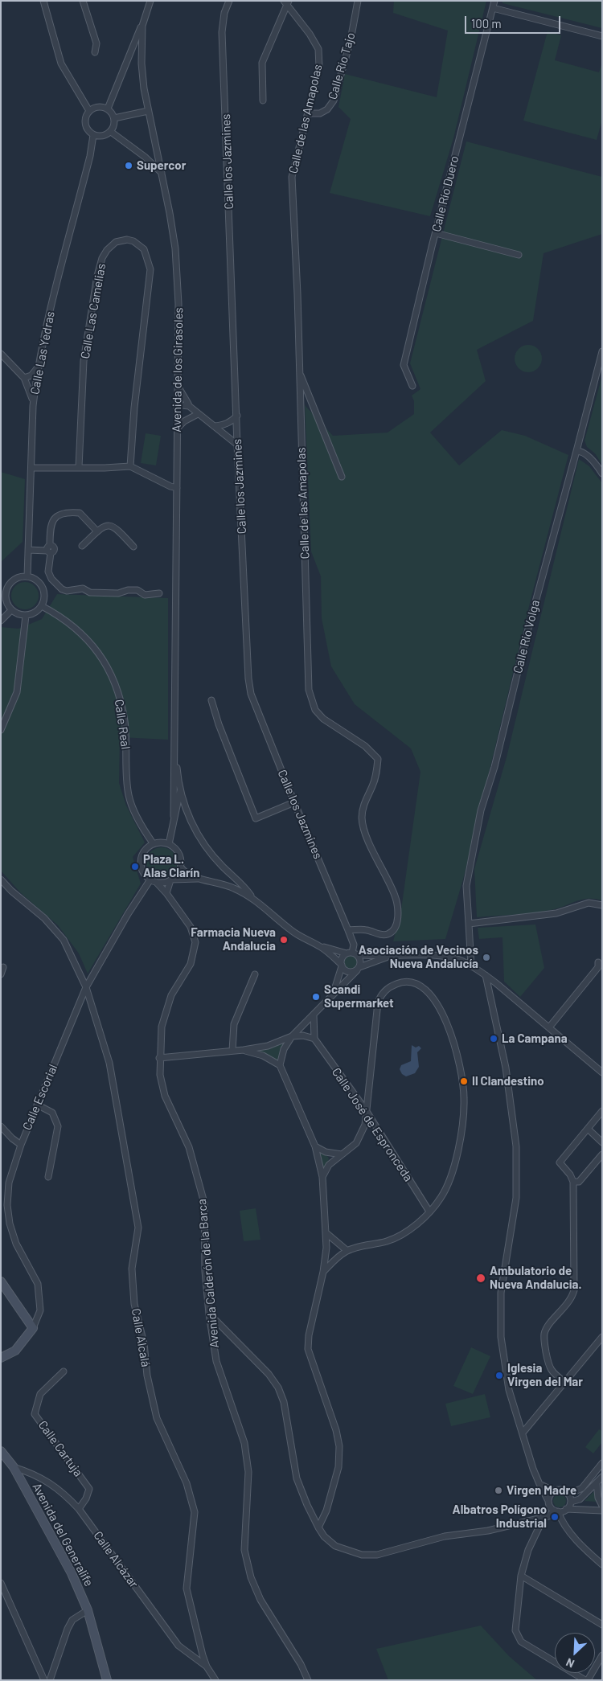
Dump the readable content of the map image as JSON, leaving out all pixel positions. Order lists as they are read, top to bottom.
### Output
{
  "streets": {
    "street": [
      "Calle Río Tajo",
      "Calle de las Amapolas",
      "Calle los Jazmines",
      "Calle Río Duero",
      "Calle Las Camelias",
      "Calle Las Yedras",
      "Avenida de los Girasoles",
      "Calle Río Volga",
      "Calle Real",
      "Calle Escorial",
      "Calle José de Espronceda",
      "Avenida Calderón de la Barca",
      "Calle Alcalá",
      "Calle Cartuja",
      "Avenida del Generalife",
      "Calle Alcázar"
    ]
  },
  "crossings": [
    ["Calle Río Tajo", "Calle de las Amapolas"],
    ["Calle de las Amapolas", "Calle los Jazmines"],
    ["Calle Las Yedras", "Calle Real"],
    ["Avenida de los Girasoles", "Calle Real"],
    ["Avenida de los Girasoles", "Calle Escorial"],
    ["Avenida de los Girasoles", "Avenida Calderón de la Barca"],
    ["Calle Real", "Calle Escorial"],
    ["Calle Real", "Avenida Calderón de la Barca"],
    ["Calle Escorial", "Avenida Calderón de la Barca"],
    ["Calle Escorial", "Calle Alcalá"],
    ["Calle Alcalá", "Calle Alcázar"],
    ["Calle Cartuja", "Calle Alcázar"],
    ["Avenida del Generalife", "Calle Alcázar"]
  ],
  "places": [
    "Supercor",
    "Plaza L. Alas Clarín",
    "Farmacia Nueva Andalucia",
    "Asociación de Vecinos Nueva Andalucía",
    "Scandi Supermarket",
    "La Campana",
    "Il Clandestino",
    "Ambulatorio de Nueva Andalucia.",
    "Iglesia Virgen del Mar",
    "Virgen Madre",
    "Albatros Polígono Industrial"
  ],
  "scale_bar": "100 m",
  "north": "bottom left"
}
